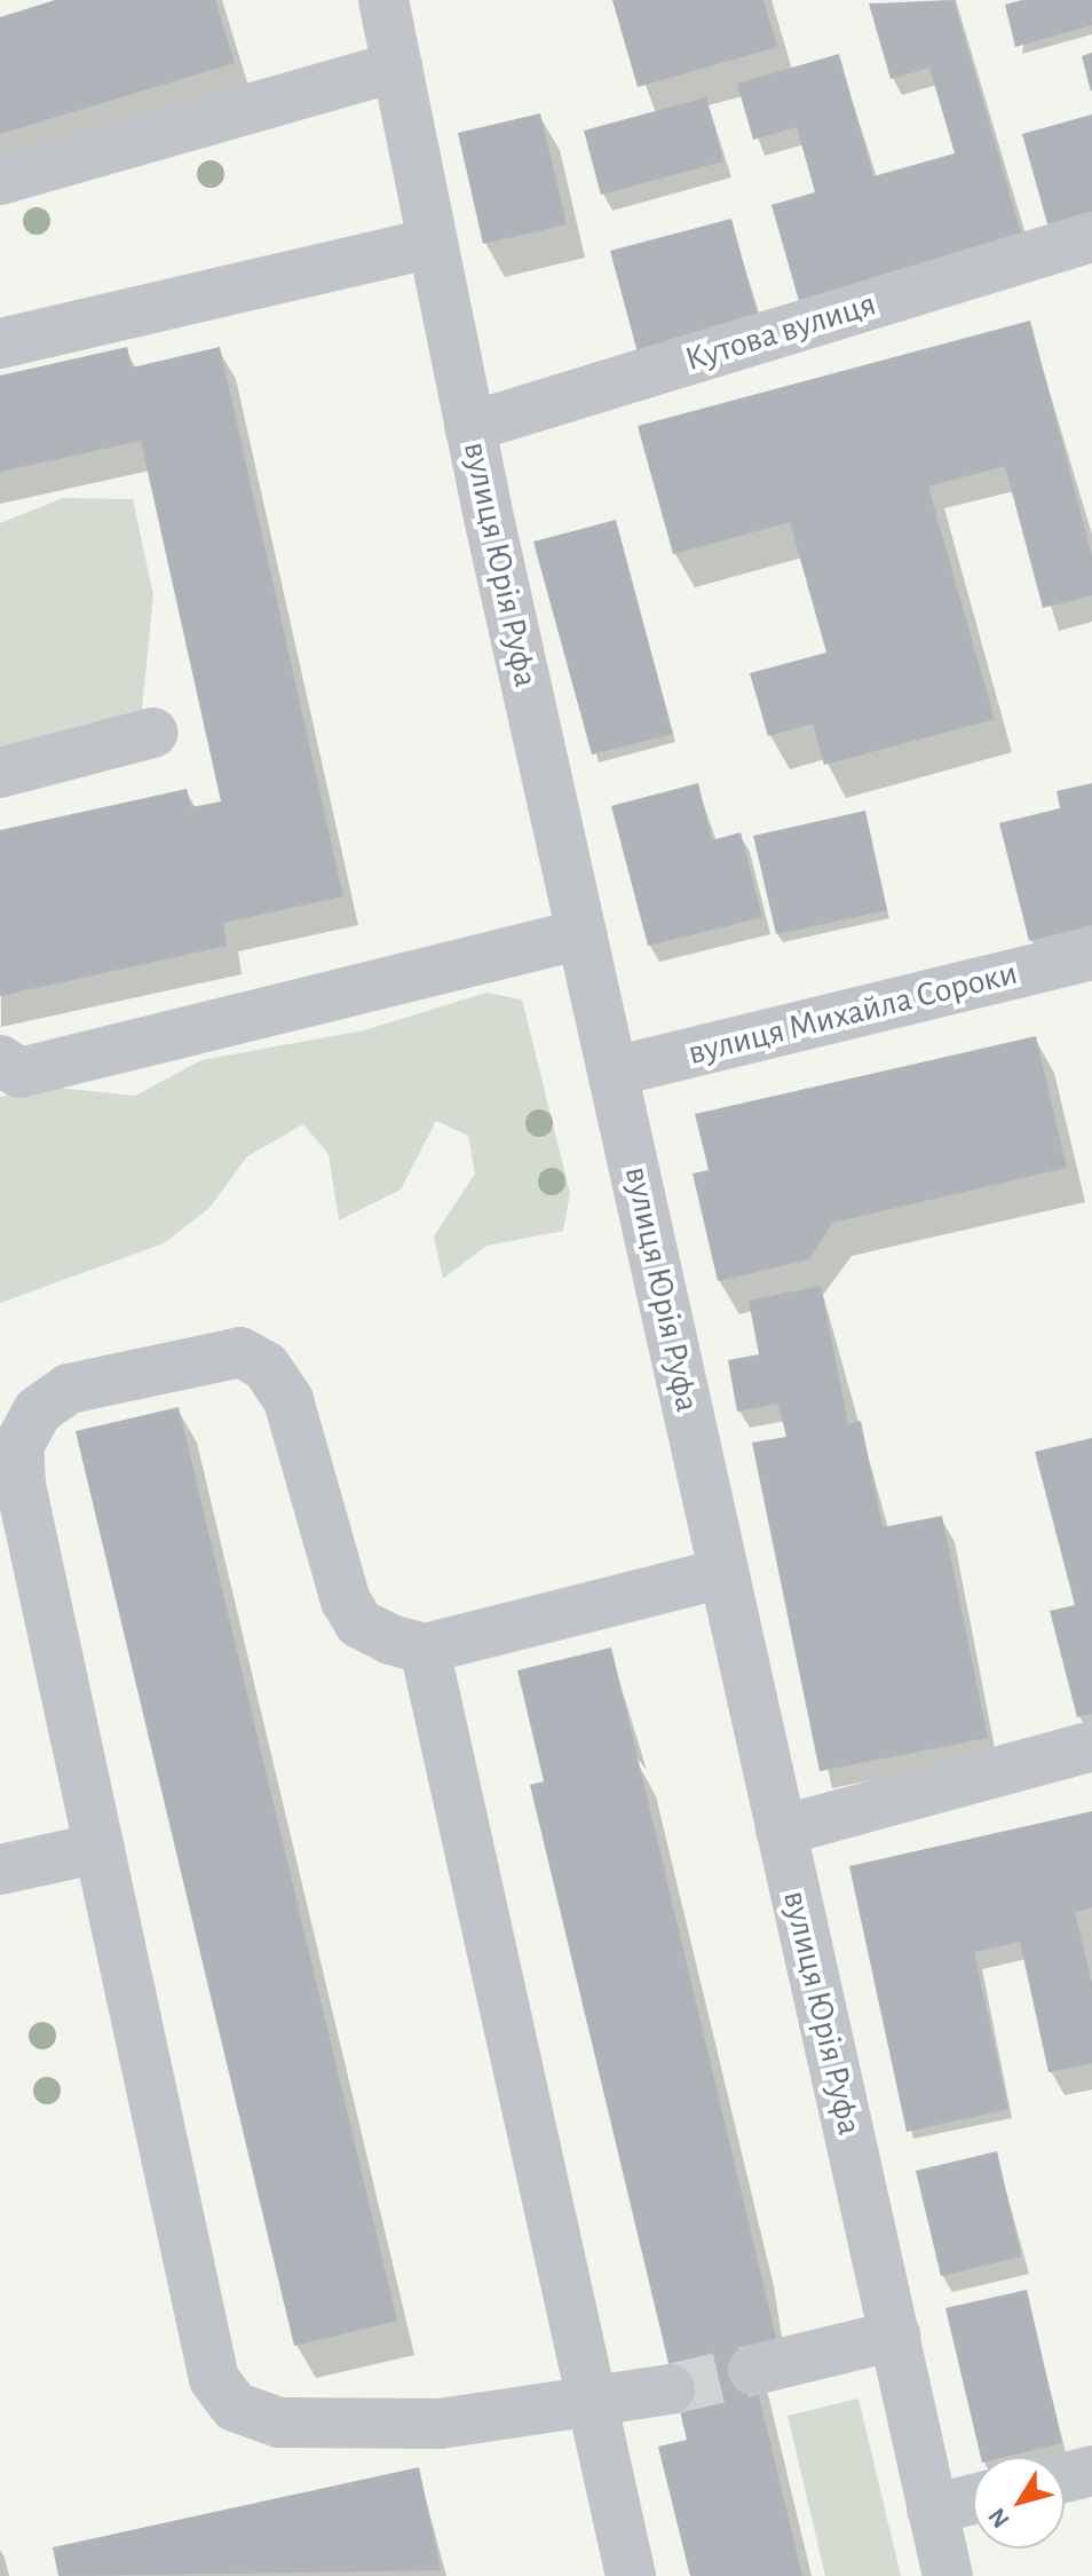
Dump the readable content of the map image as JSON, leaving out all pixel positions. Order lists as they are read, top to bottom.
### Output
{
  "streets": {
    "street": ["Кутова вулиця", "вулиця Юрія Руфа", "вулиця Михайла Сороки"]
  },
  "crossings": [
    ["Кутова вулиця", "вулиця Юрія Руфа"],
    ["вулиця Юрія Руфа", "вулиця Михайла Сороки"]
  ],
  "north": "bottom left"
}
